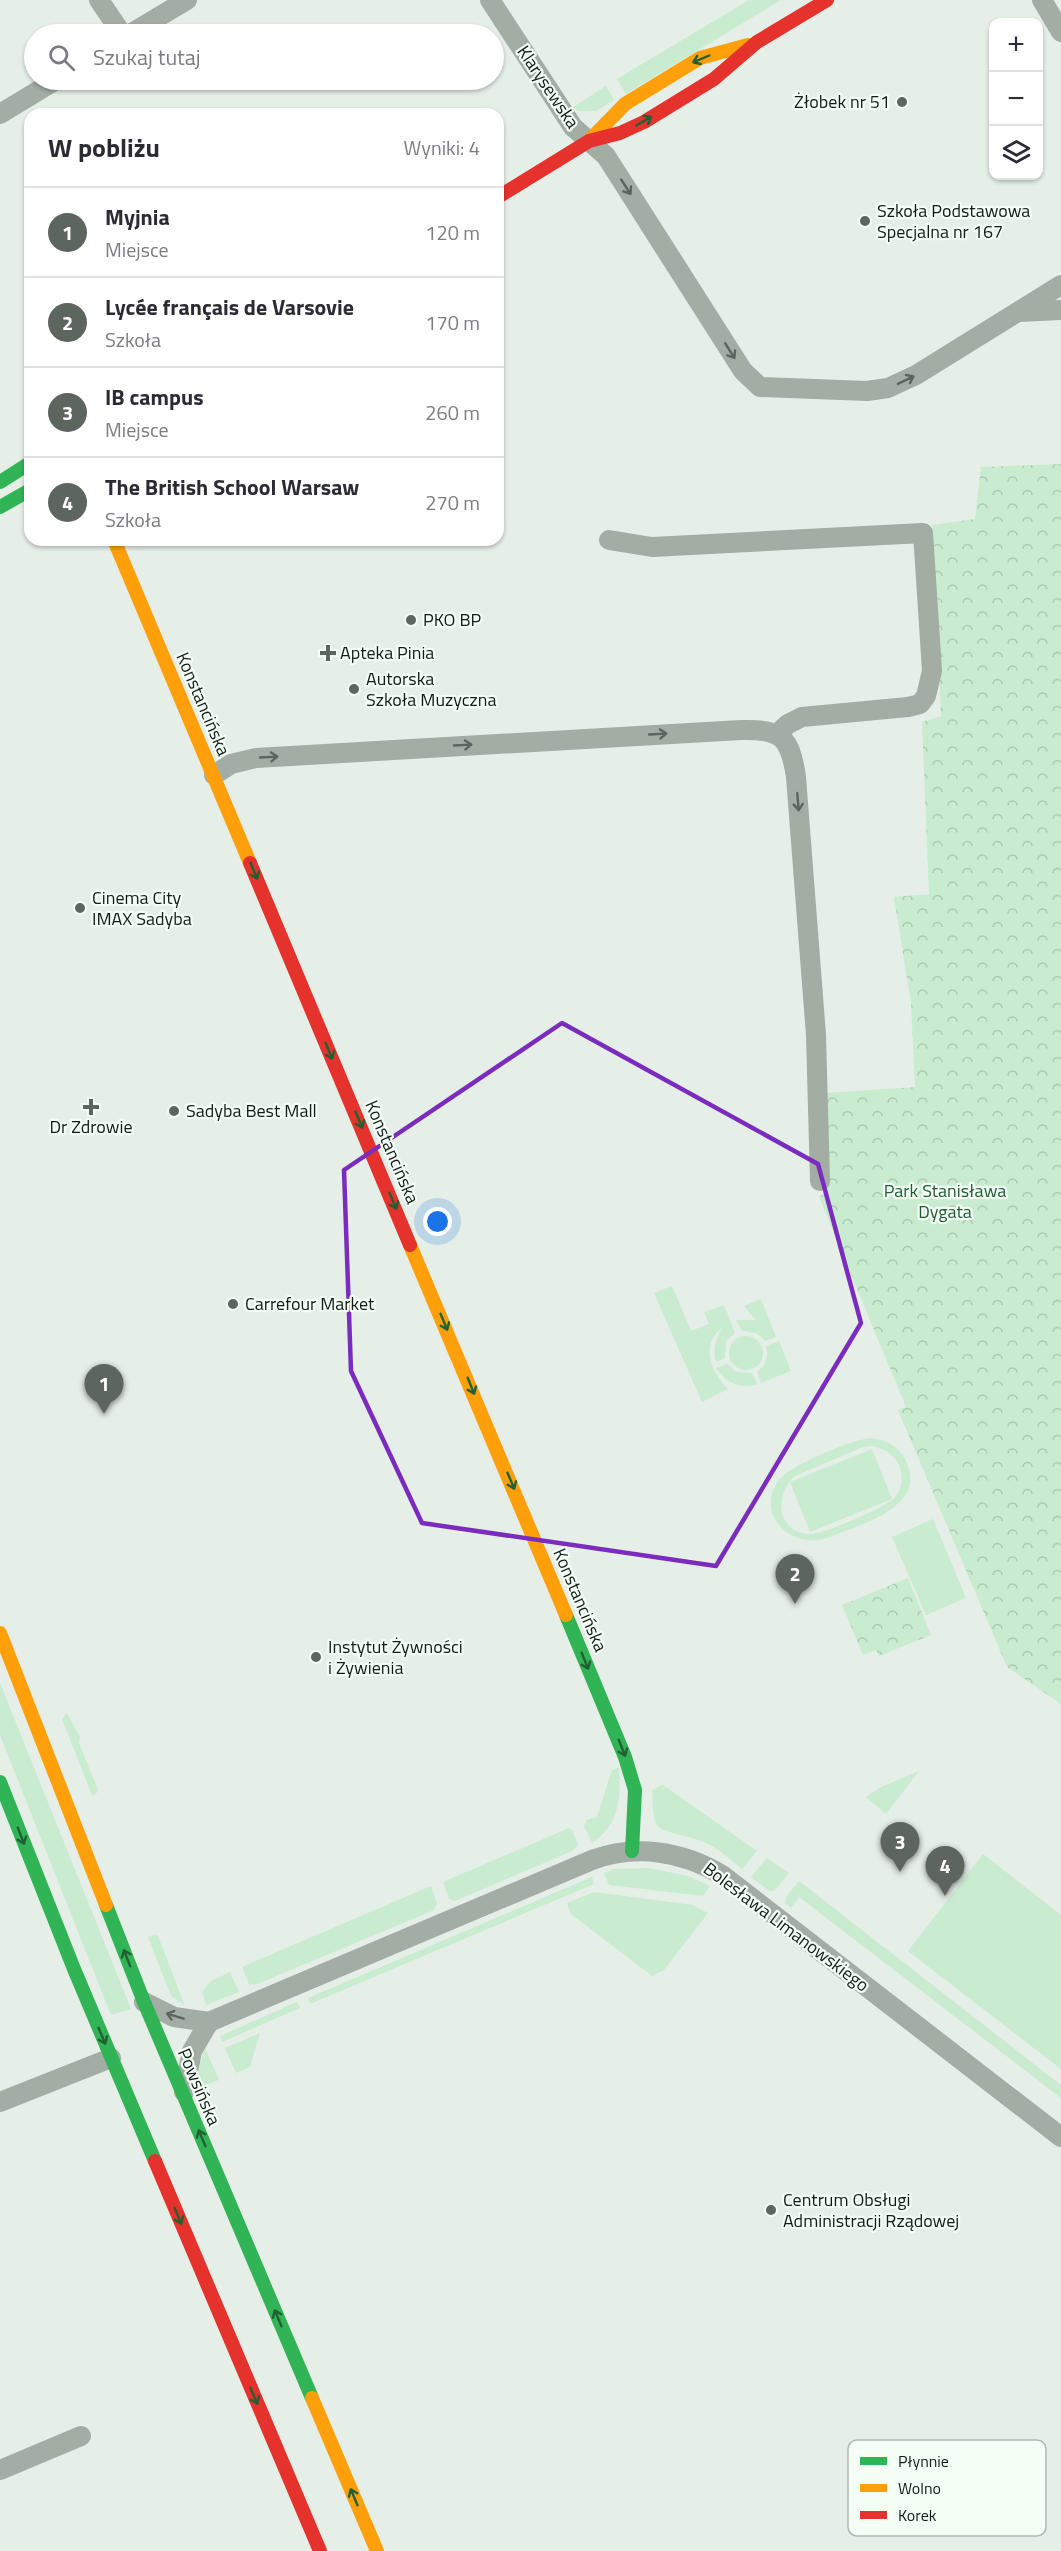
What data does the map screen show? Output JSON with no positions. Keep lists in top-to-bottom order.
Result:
{
  "streets": {
    "street": [
      "Klarysewska",
      "Konstancińska",
      "Bolesława Limanowskiego",
      "Powsińska"
    ]
  },
  "crossings": [
    ["Konstancińska", "Bolesława Limanowskiego"]
  ],
  "one_way": ["Konstancińska"],
  "parks": ["Park Stanisława Dygata"],
  "places": {
    "other": [
      "Żłobek nr 51",
      "Szkoła Podstawowa Specjalna nr 167",
      "PKO BP",
      "Autorska Szkoła Muzyczna",
      "Cinema City IMAX Sadyba",
      "Sadyba Best Mall",
      "Carrefour Market",
      "Instytut Żywności i Żywienia",
      "Centrum Obsługi Administracji Rządowej"
    ],
    "health": ["Apteka Pinia", "Dr Zdrowie"]
  },
  "legend": ["Płynnie", "Wolno", "Korek"],
  "page": {
    "map_buttons": ["+", "−"],
    "search": "Szukaj tutaj",
    "heading": ["W pobliżu", "Wyniki: 4"],
    "list": [
      {
        "mark": "1",
        "name": "Myjnia",
        "note": "Miejsce",
        "value": "120 m"
      },
      {
        "mark": "2",
        "name": "Lycée français de Varsovie",
        "note": "Szkoła",
        "value": "170 m"
      },
      {
        "mark": "3",
        "name": "IB campus",
        "note": "Miejsce",
        "value": "260 m"
      },
      {
        "mark": "4",
        "name": "The British School Warsaw",
        "note": "Szkoła",
        "value": "270 m"
      }
    ],
    "pins": [
      "1",
      "2",
      "3",
      "4"
    ]
  }
}
